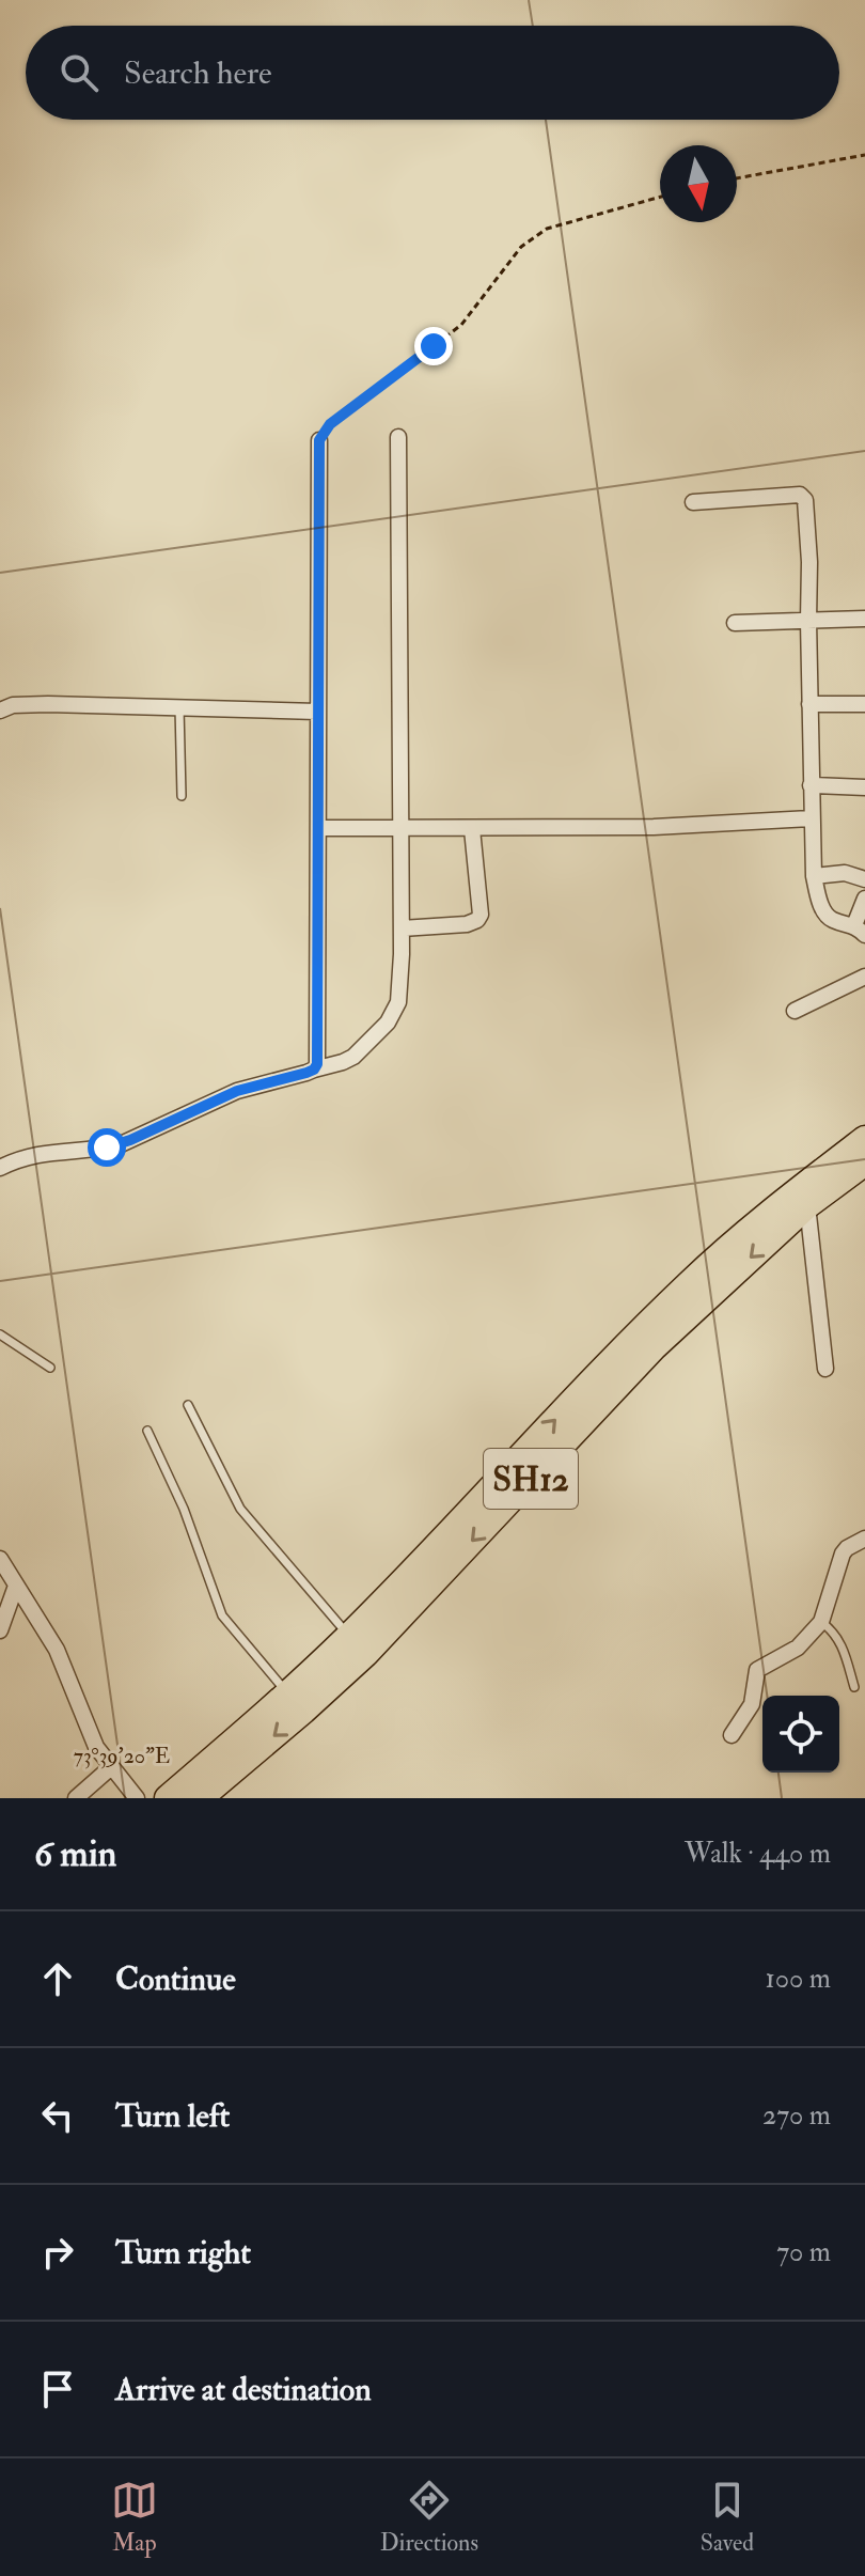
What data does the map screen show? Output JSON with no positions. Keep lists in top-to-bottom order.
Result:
{
  "streets": {
    "main road": ["SH12"]
  },
  "north": "bottom",
  "page": {
    "search": "Search here",
    "heading": ["6 min", "Walk · 440 m"],
    "list": [
      ["Continue", "100 m"],
      ["Turn left", "270 m"],
      ["Turn right", "70 m"],
      "Arrive at destination"
    ],
    "nav": ["Map", "Directions", "Saved"]
  },
  "coordinates": ["73°39'20\"E"]
}
